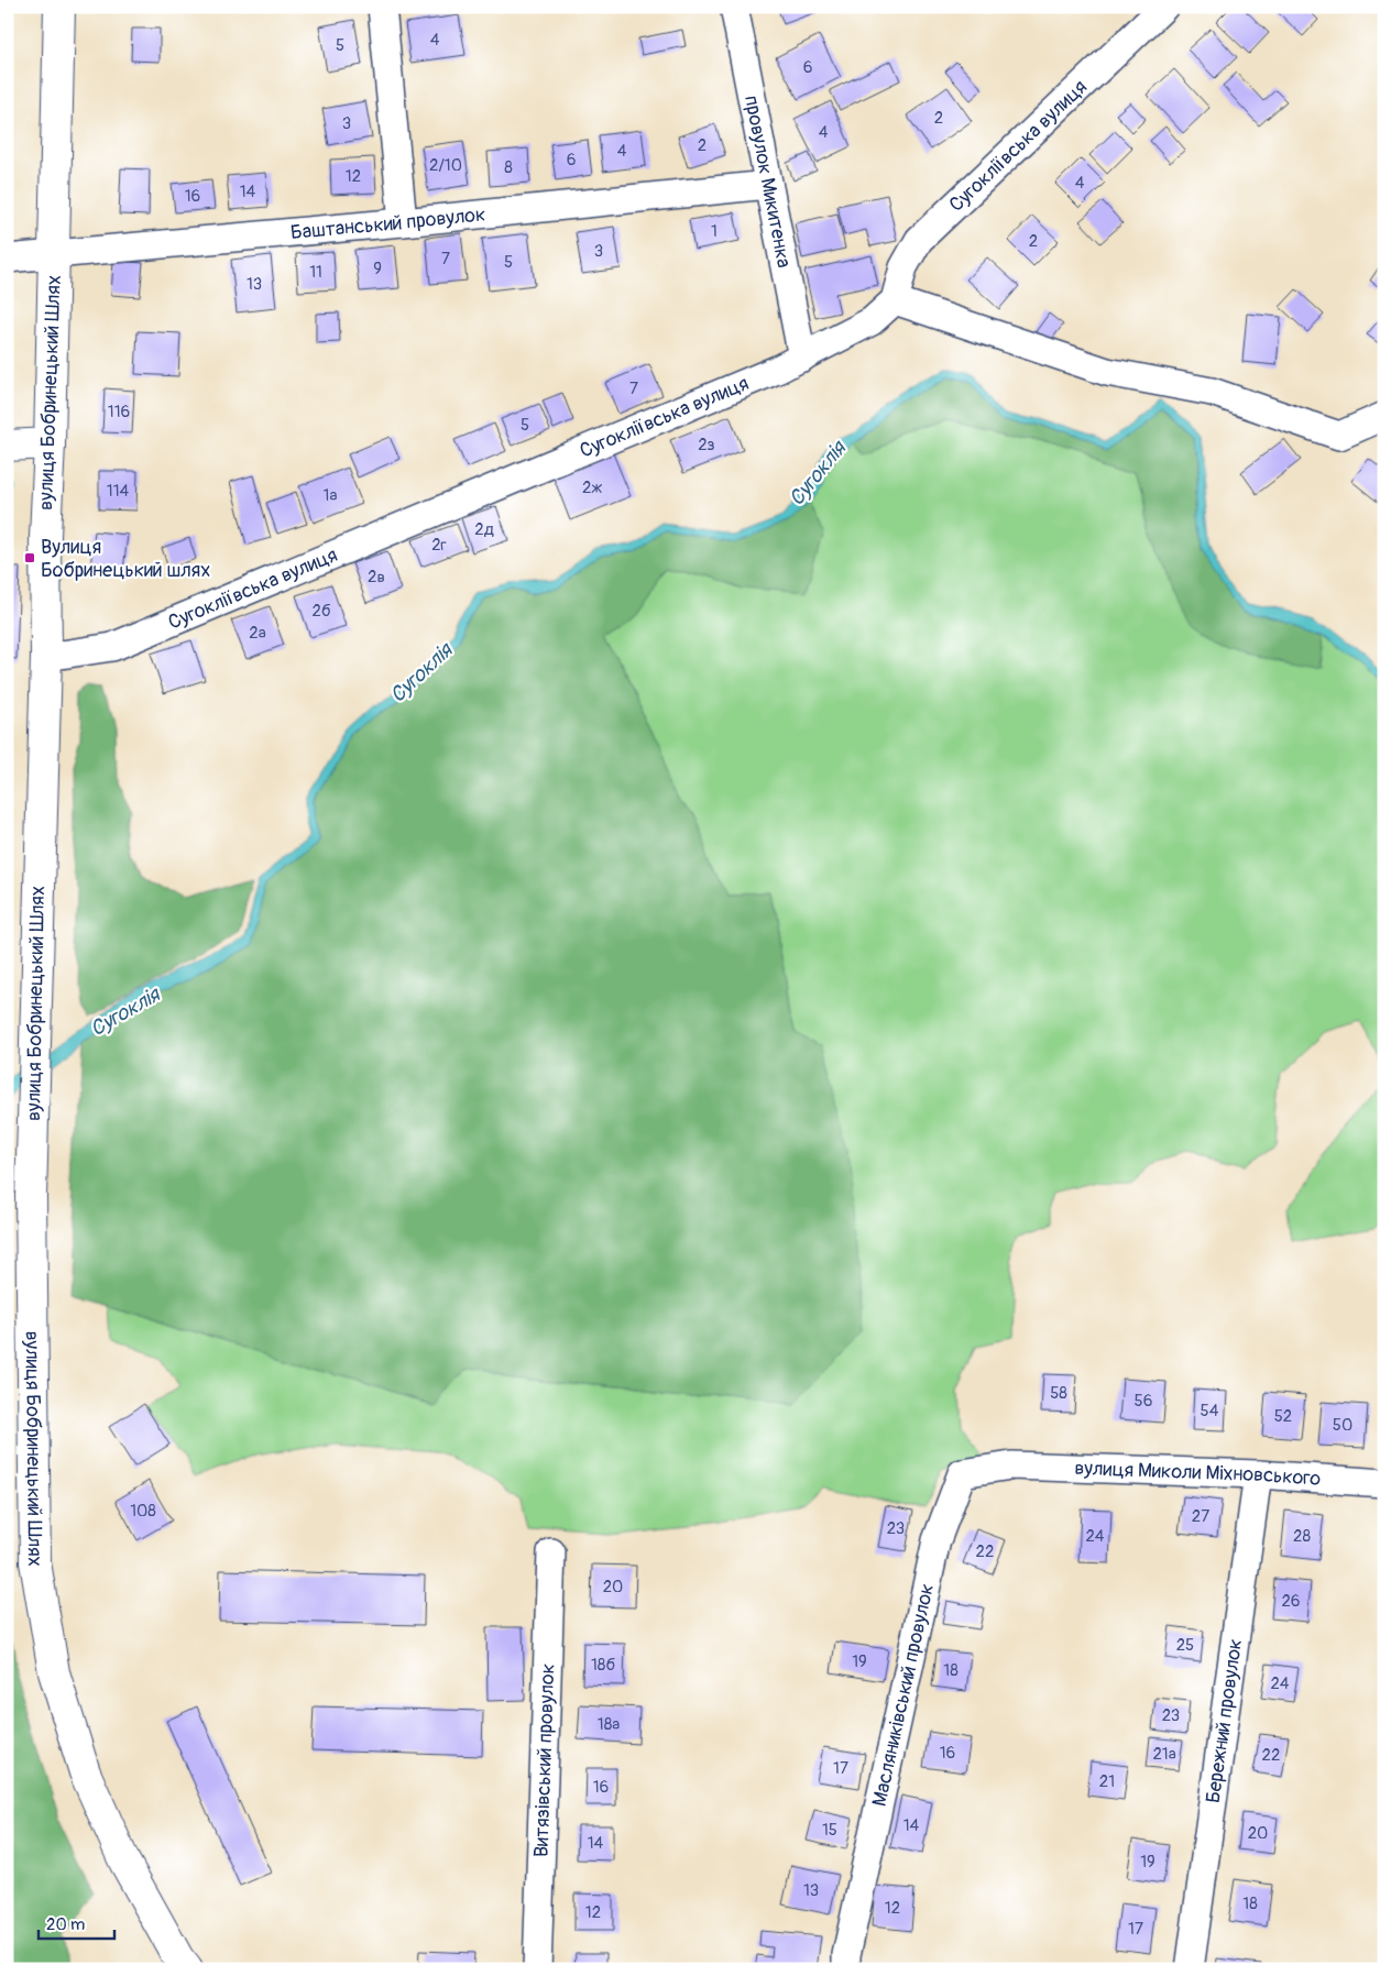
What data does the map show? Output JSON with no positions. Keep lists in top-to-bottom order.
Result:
{
  "streets": {
    "main road": ["вулиця Бобринецький Шлях"],
    "street": [
      "Сугокліївська вулиця",
      "провулок Микитенка",
      "Баштанський провулок",
      "вулиця Миколи Міхновського",
      "Масляниківський провулок",
      "Бережний провулок",
      "Витязівський провулок"
    ]
  },
  "crossings": [
    ["Сугокліївська вулиця", "провулок Микитенка"],
    ["Сугокліївська вулиця", "вулиця Бобринецький Шлях"],
    ["провулок Микитенка", "Баштанський провулок"],
    ["Баштанський провулок", "вулиця Бобринецький Шлях"],
    ["вулиця Миколи Міхновського", "Масляниківський провулок"],
    ["вулиця Миколи Міхновського", "Бережний провулок"]
  ],
  "water": ["Сугоклія"],
  "places": {
    "transit": ["Вулиця Бобринецький шлях"]
  },
  "house_numbers": [
    "4",
    "5",
    "6",
    "2",
    "3",
    "4",
    "2",
    "4",
    "6",
    "2/10",
    "8",
    "12",
    "4",
    "14",
    "16",
    "1",
    "2",
    "3",
    "7",
    "5",
    "9",
    "11",
    "13",
    "7",
    "116",
    "5",
    "2з",
    "2ж",
    "114",
    "1а",
    "2д",
    "2г",
    "2в",
    "2б",
    "2а",
    "58",
    "56",
    "54",
    "52",
    "50",
    "108",
    "27",
    "23",
    "24",
    "28",
    "22",
    "20",
    "26",
    "25",
    "19",
    "18б",
    "18",
    "24",
    "23",
    "18а",
    "16",
    "21а",
    "22",
    "17",
    "21",
    "16",
    "14",
    "15",
    "20",
    "14",
    "19",
    "13",
    "18",
    "12",
    "12",
    "17"
  ],
  "scale_bar": "20 m"
}
